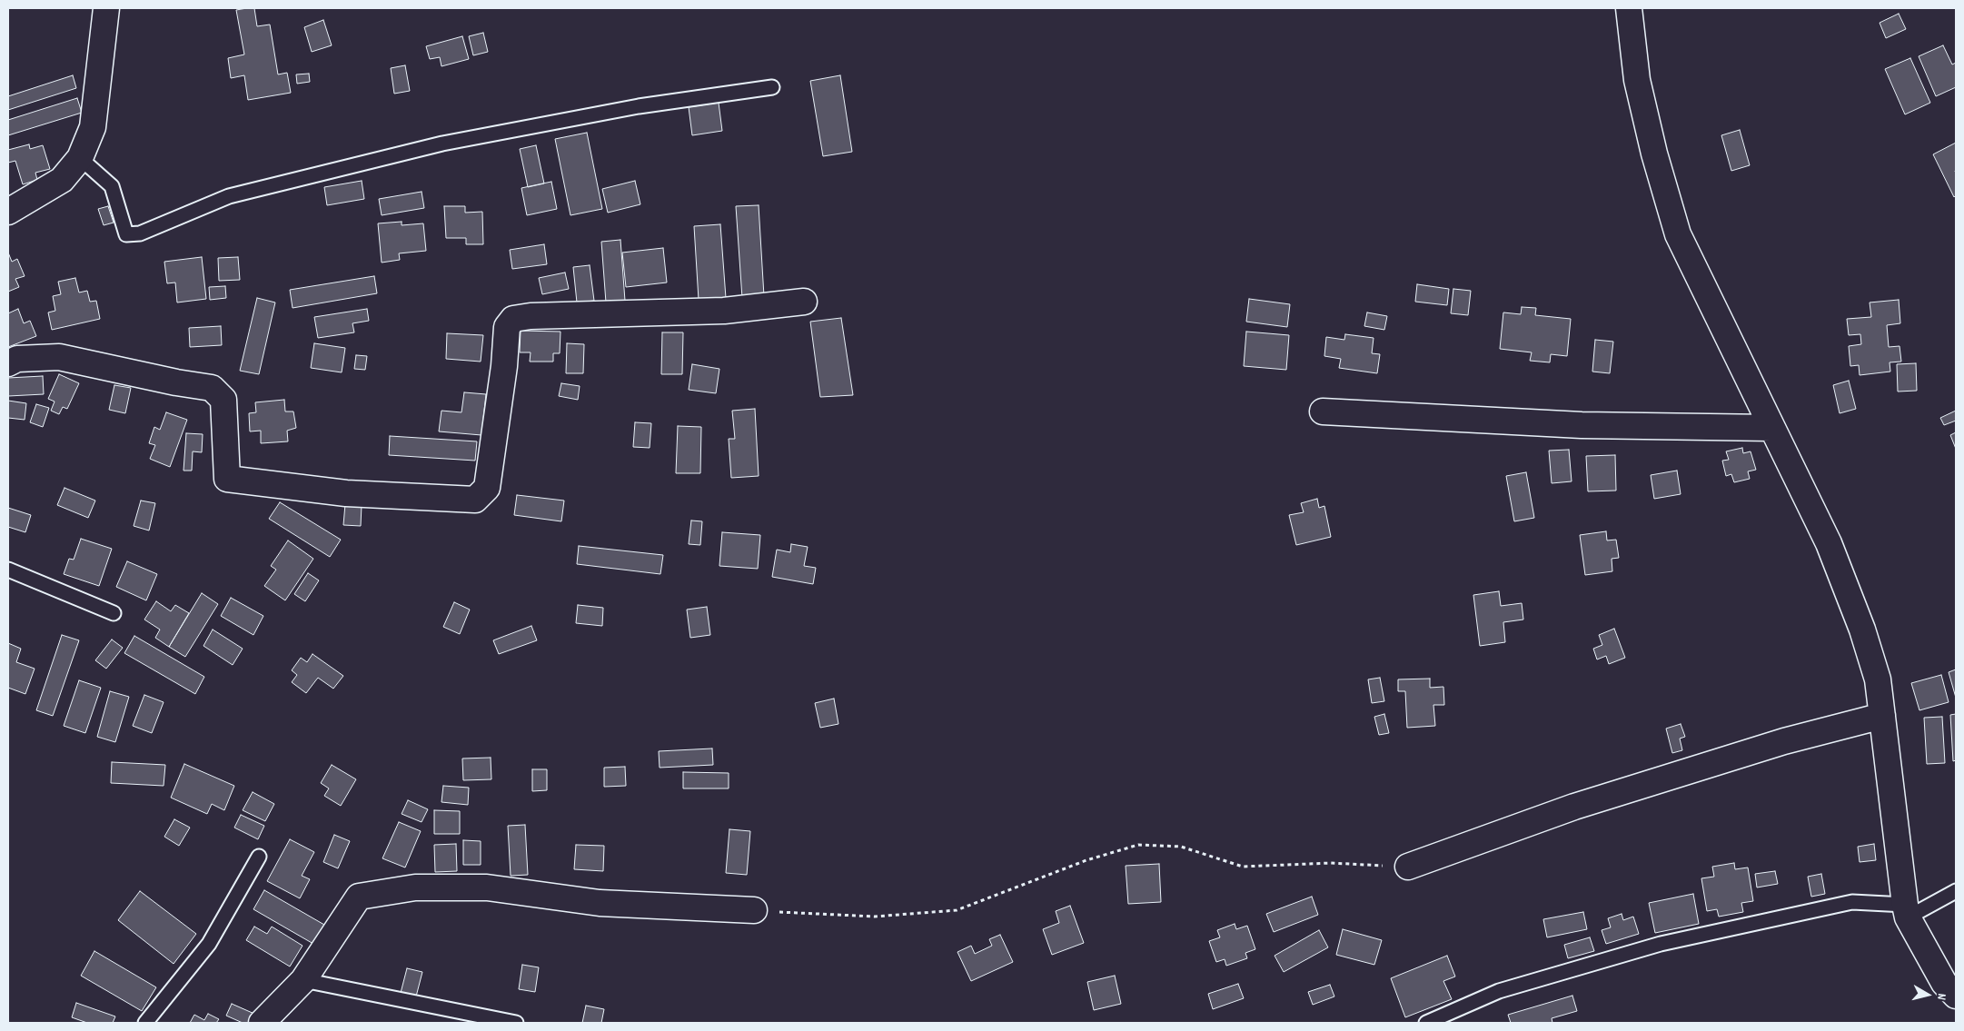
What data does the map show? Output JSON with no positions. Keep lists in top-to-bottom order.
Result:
{
  "north": "right"
}
